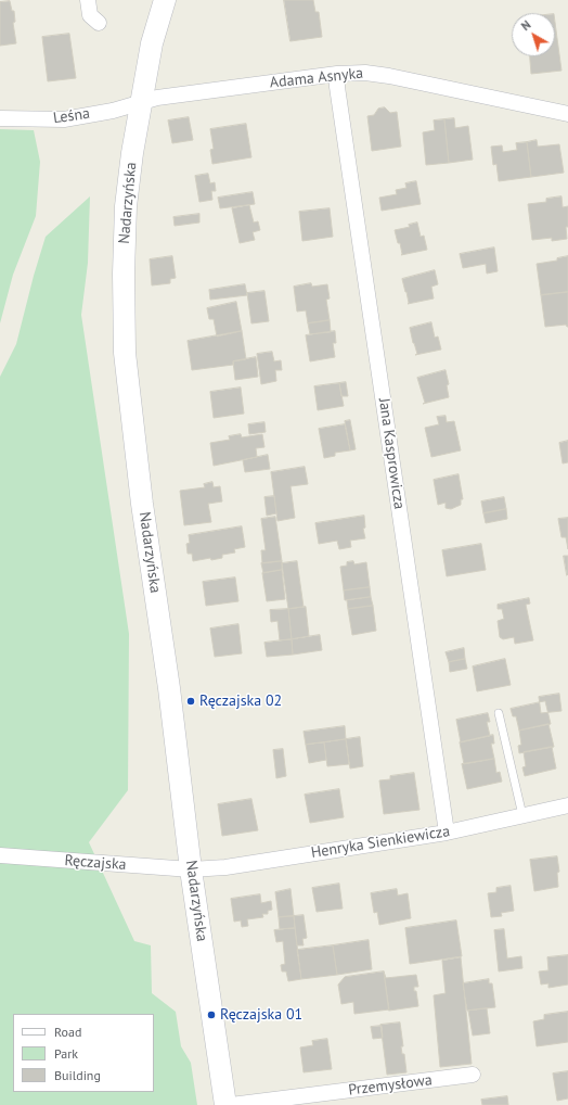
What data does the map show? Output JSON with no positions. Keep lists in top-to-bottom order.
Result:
{
  "streets": {
    "main road": ["Nadarzyńska"],
    "street": [
      "Adama Asnyka",
      "Leśna",
      "Jana Kasprowicza",
      "Henryka Sienkiewicza",
      "Ręczajska",
      "Przemysłowa"
    ]
  },
  "crossings": [
    ["Adama Asnyka", "Leśna"],
    ["Adama Asnyka", "Nadarzyńska"],
    ["Adama Asnyka", "Jana Kasprowicza"],
    ["Leśna", "Nadarzyńska"],
    ["Nadarzyńska", "Henryka Sienkiewicza"],
    ["Nadarzyńska", "Ręczajska"],
    ["Jana Kasprowicza", "Henryka Sienkiewicza"],
    ["Henryka Sienkiewicza", "Ręczajska"]
  ],
  "places": ["Ręczajska 02", "Ręczajska 01"],
  "legend": ["Road", "Park", "Building"],
  "north": "top left"
}
